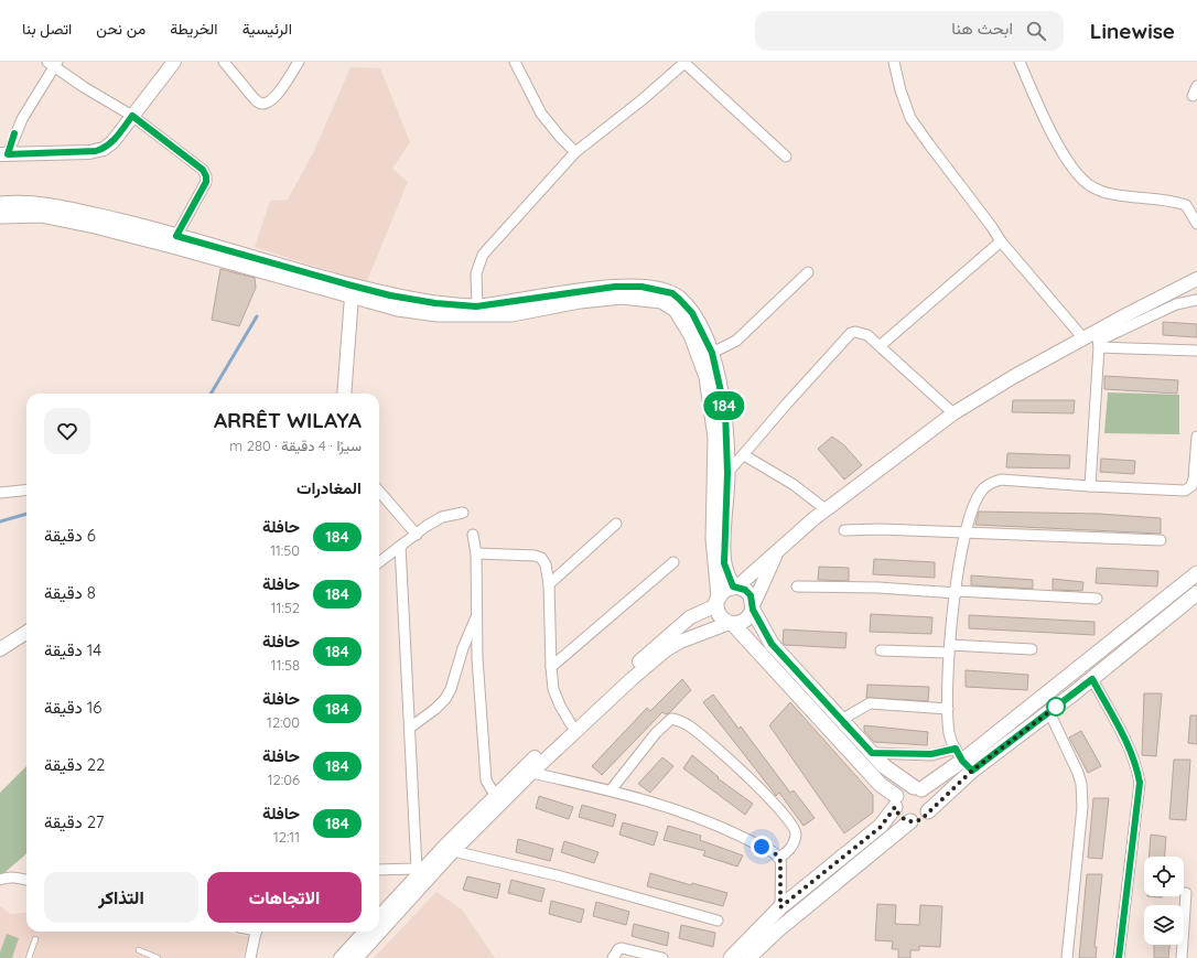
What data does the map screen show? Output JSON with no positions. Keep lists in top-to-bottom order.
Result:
{
  "lines": ["bus line 184"],
  "page": {
    "header": "Linewise",
    "search": "ابحث هنا",
    "nav": [
      "الرئيسية",
      "الخريطة",
      "من نحن",
      "اتصل بنا"
    ],
    "on_map": "184",
    "heading": [
      ["ARRÊT WILAYA", "سيرًا · 4 دقيقة · 280 m"],
      "المغادرات"
    ],
    "list": [
      {
        "mark": "184",
        "name": "حافلة",
        "note": "11:50",
        "value": "6 دقيقة"
      },
      {
        "mark": "184",
        "name": "حافلة",
        "note": "11:52",
        "value": "8 دقيقة"
      },
      {
        "mark": "184",
        "name": "حافلة",
        "note": "11:58",
        "value": "14 دقيقة"
      },
      {
        "mark": "184",
        "name": "حافلة",
        "note": "12:00",
        "value": "16 دقيقة"
      },
      {
        "mark": "184",
        "name": "حافلة",
        "note": "12:06",
        "value": "22 دقيقة"
      },
      {
        "mark": "184",
        "name": "حافلة",
        "note": "12:11",
        "value": "27 دقيقة"
      }
    ],
    "buttons": ["الاتجاهات", "التذاكر"]
  }
}
